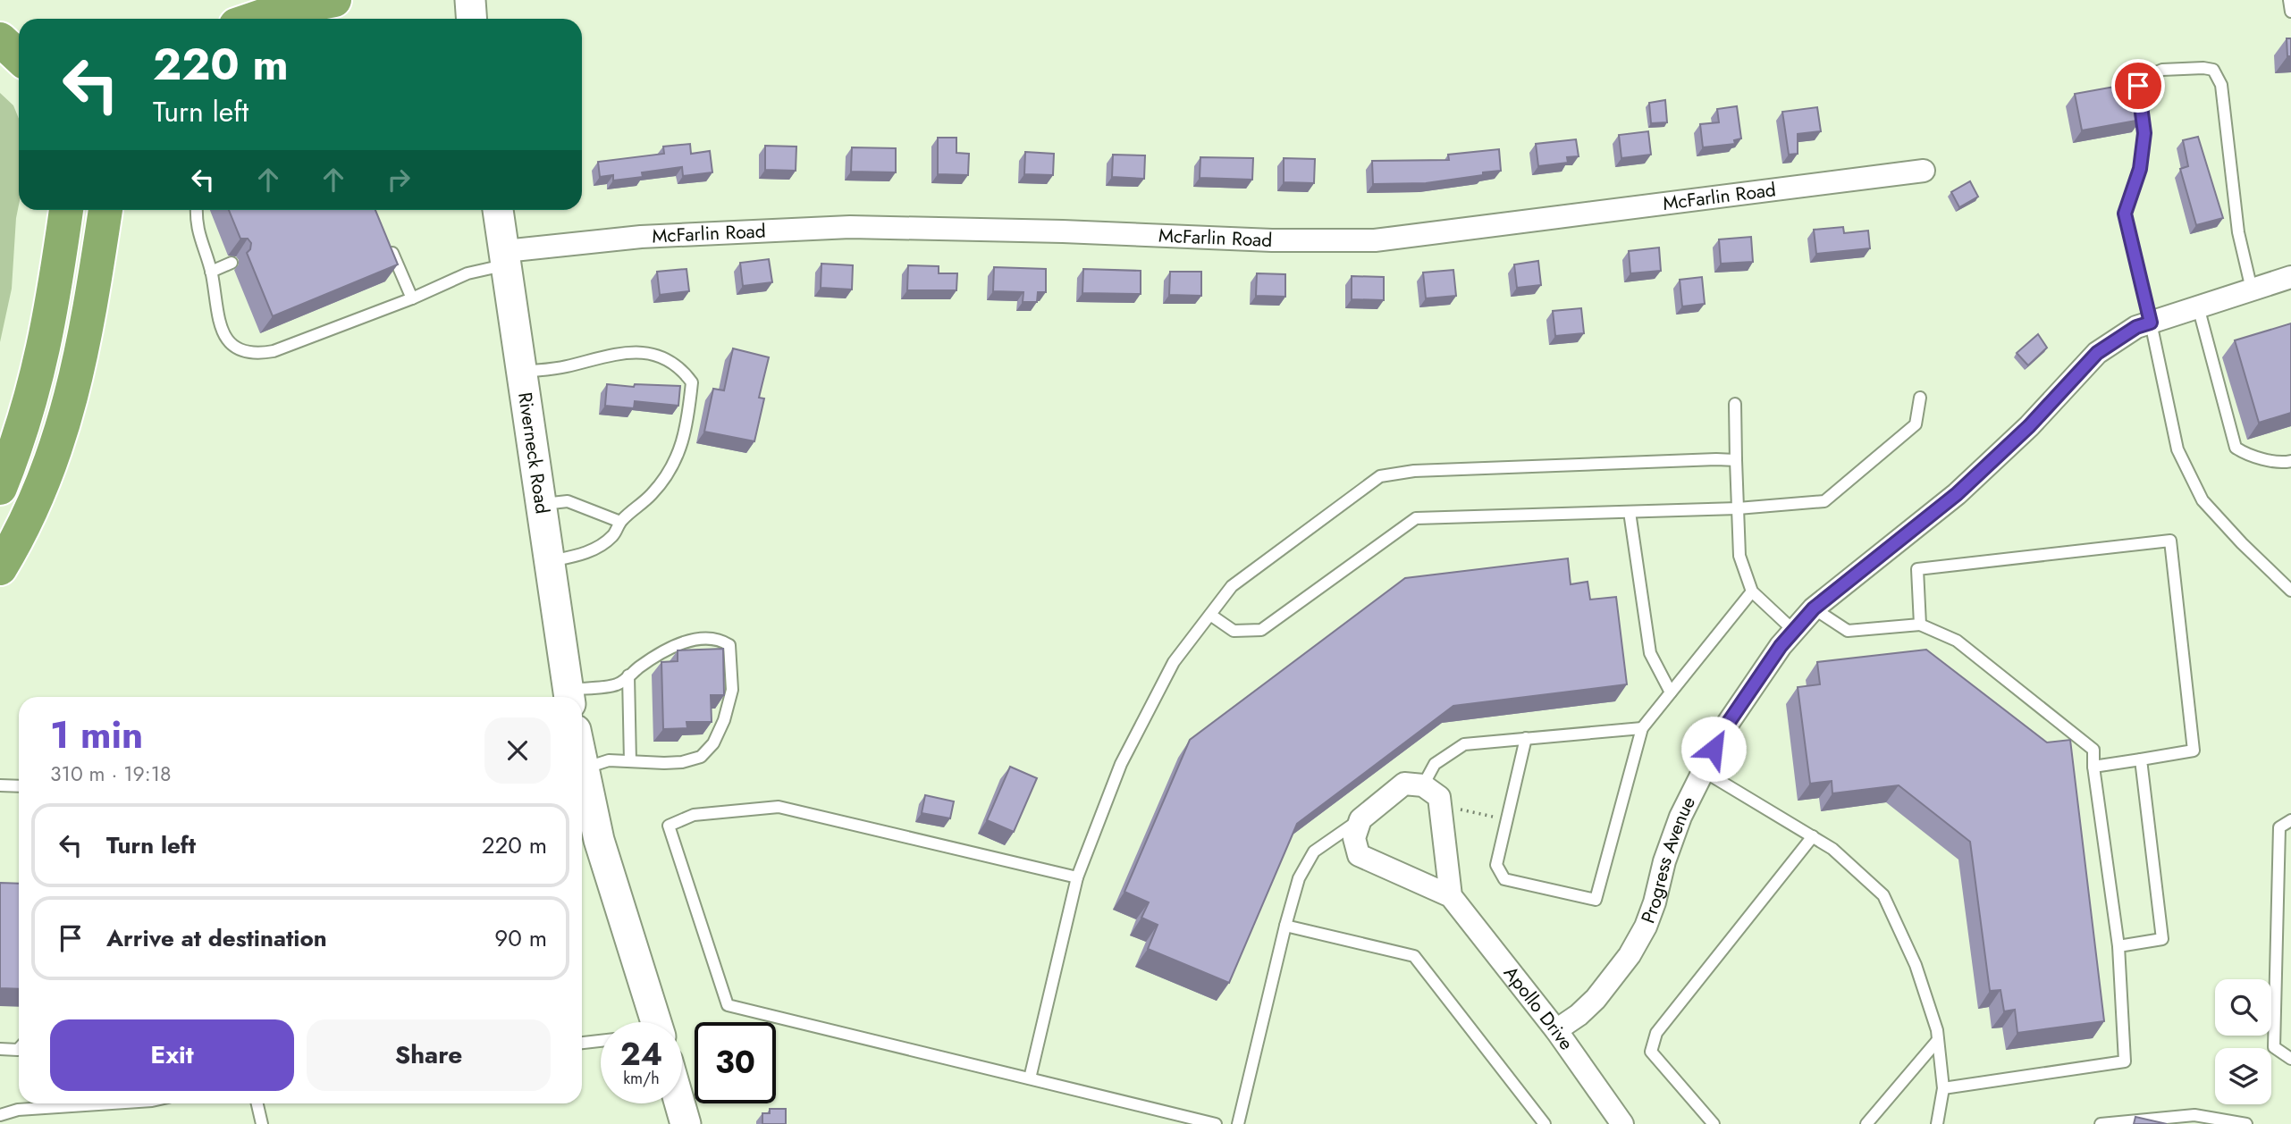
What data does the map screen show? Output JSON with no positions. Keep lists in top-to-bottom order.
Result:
{
  "streets": {
    "main road": ["Riverneck Road"],
    "street": ["McFarlin Road", "Progress Avenue", "Apollo Drive"]
  },
  "crossings": [
    ["McFarlin Road", "Riverneck Road"],
    ["Progress Avenue", "Apollo Drive"]
  ],
  "page": {
    "turn": ["220 m", "Turn left"],
    "heading": ["1 min", "310 m · 19:18"],
    "list": [
      {
        "name": "Turn left",
        "value": "220 m"
      },
      {
        "name": "Arrive at destination",
        "value": "90 m"
      }
    ],
    "buttons": ["Exit", "Share"],
    "speed": "24 km/h",
    "limit": "30"
  }
}
